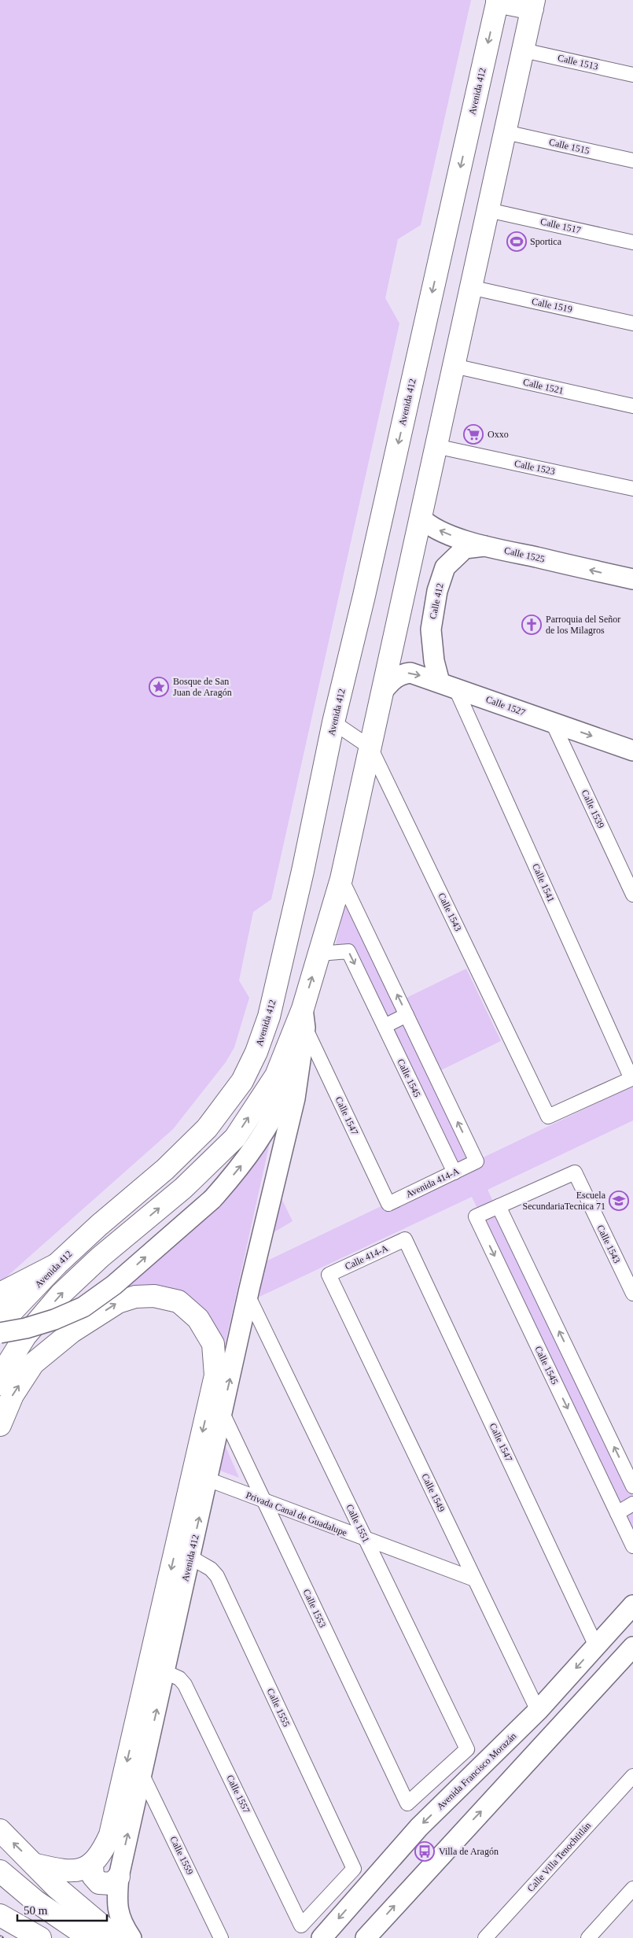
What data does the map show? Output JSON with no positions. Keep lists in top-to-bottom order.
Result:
{
  "streets": {
    "main road": ["Avenida 412"],
    "street": [
      "Calle 1513",
      "Calle 1515",
      "Calle 1517",
      "Calle 1519",
      "Calle 1521",
      "Calle 1523",
      "Calle 1525",
      "Calle 412",
      "Calle 1527",
      "Calle 1539",
      "Calle 1541",
      "Calle 1543",
      "Calle 1545",
      "Calle 1547",
      "Avenida 414-A",
      "Calle 414-A",
      "Calle 1549",
      "Privada Canal de Guadalupe",
      "Calle 1551",
      "Calle 1553",
      "Calle 1555",
      "Avenida Francisco Morazán",
      "Calle 1557",
      "Calle 1559",
      "Calle Villa Tenochtitlán"
    ]
  },
  "crossings": [
    ["Calle 1513", "Avenida 412"],
    ["Avenida 412", "Calle 1515"],
    ["Avenida 412", "Calle 1517"],
    ["Avenida 412", "Calle 1519"],
    ["Avenida 412", "Calle 1521"],
    ["Avenida 412", "Calle 1523"],
    ["Avenida 412", "Calle 1525"],
    ["Avenida 412", "Calle 1527"],
    ["Avenida 412", "Calle 1543"],
    ["Avenida 412", "Calle 1545"],
    ["Avenida 412", "Calle 1547"],
    ["Avenida 412", "Privada Canal de Guadalupe"],
    ["Avenida 412", "Calle 1551"],
    ["Avenida 412", "Calle 1553"],
    ["Avenida 412", "Calle 1555"],
    ["Avenida 412", "Calle 1557"],
    ["Avenida 412", "Calle 1559"],
    ["Calle 1525", "Calle 412"],
    ["Calle 412", "Calle 1527"],
    ["Calle 412", "Calle 1541"],
    ["Calle 1527", "Calle 1539"],
    ["Calle 1527", "Calle 1541"],
    ["Calle 1541", "Calle 1543"],
    ["Calle 1543", "Calle 1545"],
    ["Calle 1545", "Avenida 414-A"],
    ["Calle 1547", "Avenida 414-A"],
    ["Calle 1547", "Calle 414-A"],
    ["Calle 1547", "Avenida Francisco Morazán"],
    ["Calle 414-A", "Calle 1549"],
    ["Calle 1549", "Privada Canal de Guadalupe"],
    ["Calle 1549", "Avenida Francisco Morazán"],
    ["Privada Canal de Guadalupe", "Calle 1551"],
    ["Privada Canal de Guadalupe", "Calle 1553"],
    ["Calle 1551", "Calle 1553"],
    ["Calle 1555", "Calle 1557"]
  ],
  "one_way": ["Calle 1525", "Calle 1527"],
  "places": {
    "sports": ["Sportica"],
    "supermarket": ["Oxxo"],
    "church": ["Parroquia del Señor de los Milagros"],
    "place": ["Bosque de San Juan de Aragón"],
    "school or university": ["Escuela SecundariaTecnica 71"],
    "bus stop": ["Villa de Aragón"]
  },
  "scale_bar": "50 m"
}
